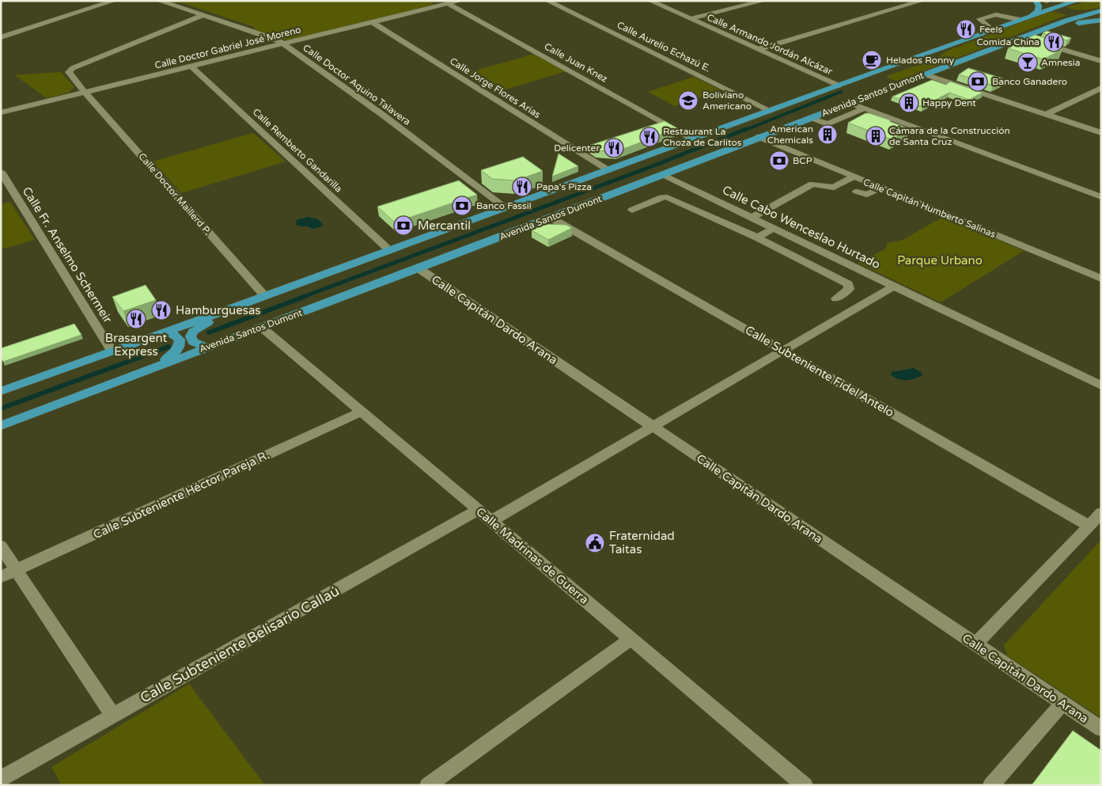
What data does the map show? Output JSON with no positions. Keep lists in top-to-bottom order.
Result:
{
  "streets": {
    "main road": ["Avenida Santos Dumont"],
    "street": [
      "Calle Armando Jordán Alcázar",
      "Calle Aurelio Echazú E.",
      "Calle Doctor Gabriel José Moreno",
      "Calle Juan Knez",
      "Calle Doctor Aquino Talavera",
      "Calle Jorge Flores Arias",
      "Calle Remberto Gandarilla",
      "Calle Doctor Maillerd P.",
      "Calle Capitán Humberto Salinas",
      "Calle Cabo Wenceslao Hurtado",
      "Calle Fr. Anselmo Schermeir",
      "Calle Capitán Dardo Arana",
      "Calle Subteniente Fidel Antelo",
      "Calle Subteniente Héctor Pareja R.",
      "Calle Madrinas de Guerra",
      "Calle Subteniente Belisario Callaú"
    ]
  },
  "crossings": [
    ["Calle Armando Jordán Alcázar", "Avenida Santos Dumont"],
    ["Calle Aurelio Echazú E.", "Avenida Santos Dumont"],
    ["Calle Doctor Gabriel José Moreno", "Calle Juan Knez"],
    ["Calle Doctor Gabriel José Moreno", "Calle Doctor Aquino Talavera"],
    ["Calle Doctor Gabriel José Moreno", "Calle Jorge Flores Arias"],
    ["Calle Doctor Gabriel José Moreno", "Calle Remberto Gandarilla"],
    ["Calle Doctor Gabriel José Moreno", "Calle Doctor Maillerd P."],
    ["Calle Juan Knez", "Avenida Santos Dumont"],
    ["Calle Doctor Aquino Talavera", "Avenida Santos Dumont"],
    ["Calle Doctor Aquino Talavera", "Calle Doctor Maillerd P."],
    ["Calle Jorge Flores Arias", "Avenida Santos Dumont"],
    ["Avenida Santos Dumont", "Calle Remberto Gandarilla"],
    ["Avenida Santos Dumont", "Calle Doctor Maillerd P."],
    ["Avenida Santos Dumont", "Calle Capitán Humberto Salinas"],
    ["Avenida Santos Dumont", "Calle Cabo Wenceslao Hurtado"],
    ["Avenida Santos Dumont", "Calle Fr. Anselmo Schermeir"],
    ["Avenida Santos Dumont", "Calle Capitán Dardo Arana"],
    ["Avenida Santos Dumont", "Calle Subteniente Fidel Antelo"],
    ["Avenida Santos Dumont", "Calle Madrinas de Guerra"],
    ["Calle Subteniente Héctor Pareja R.", "Calle Madrinas de Guerra"],
    ["Calle Madrinas de Guerra", "Calle Subteniente Belisario Callaú"]
  ],
  "parks": ["Parque Urbano"],
  "places": {
    "restaurant": [
      "Feels",
      "Comida China",
      "Restaurant La Choza de Carlitos",
      "Delicenter",
      "Papa's Pizza",
      "Hamburguesas",
      "Brasargent Express"
    ],
    "cafe": ["Helados Ronny"],
    "bar": ["Amnesia"],
    "bank": [
      "Banco Ganadero",
      "BCP",
      "Banco Fassil",
      "Mercantil"
    ],
    "school or university": ["Boliviano Americano"],
    "building": ["Happy Dent", "American Chemicals", "Cámara de la Construcción de Santa Cruz"],
    "public building": ["Fraternidad Taitas"]
  }
}
